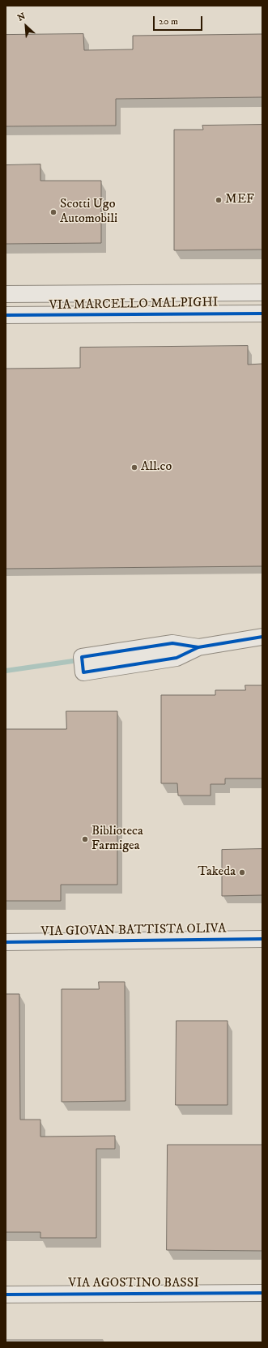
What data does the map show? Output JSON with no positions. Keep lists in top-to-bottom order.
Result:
{
  "streets": {
    "street": ["VIA MARCELLO MALPIGHI", "VIA GIOVAN BATTISTA OLIVA", "VIA AGOSTINO BASSI"]
  },
  "places": [
    "MEF",
    "Scotti Ugo Automobili",
    "All.co",
    "Biblioteca Farmigea",
    "Takeda"
  ],
  "scale_bar": "20 m",
  "north": "top left"
}
